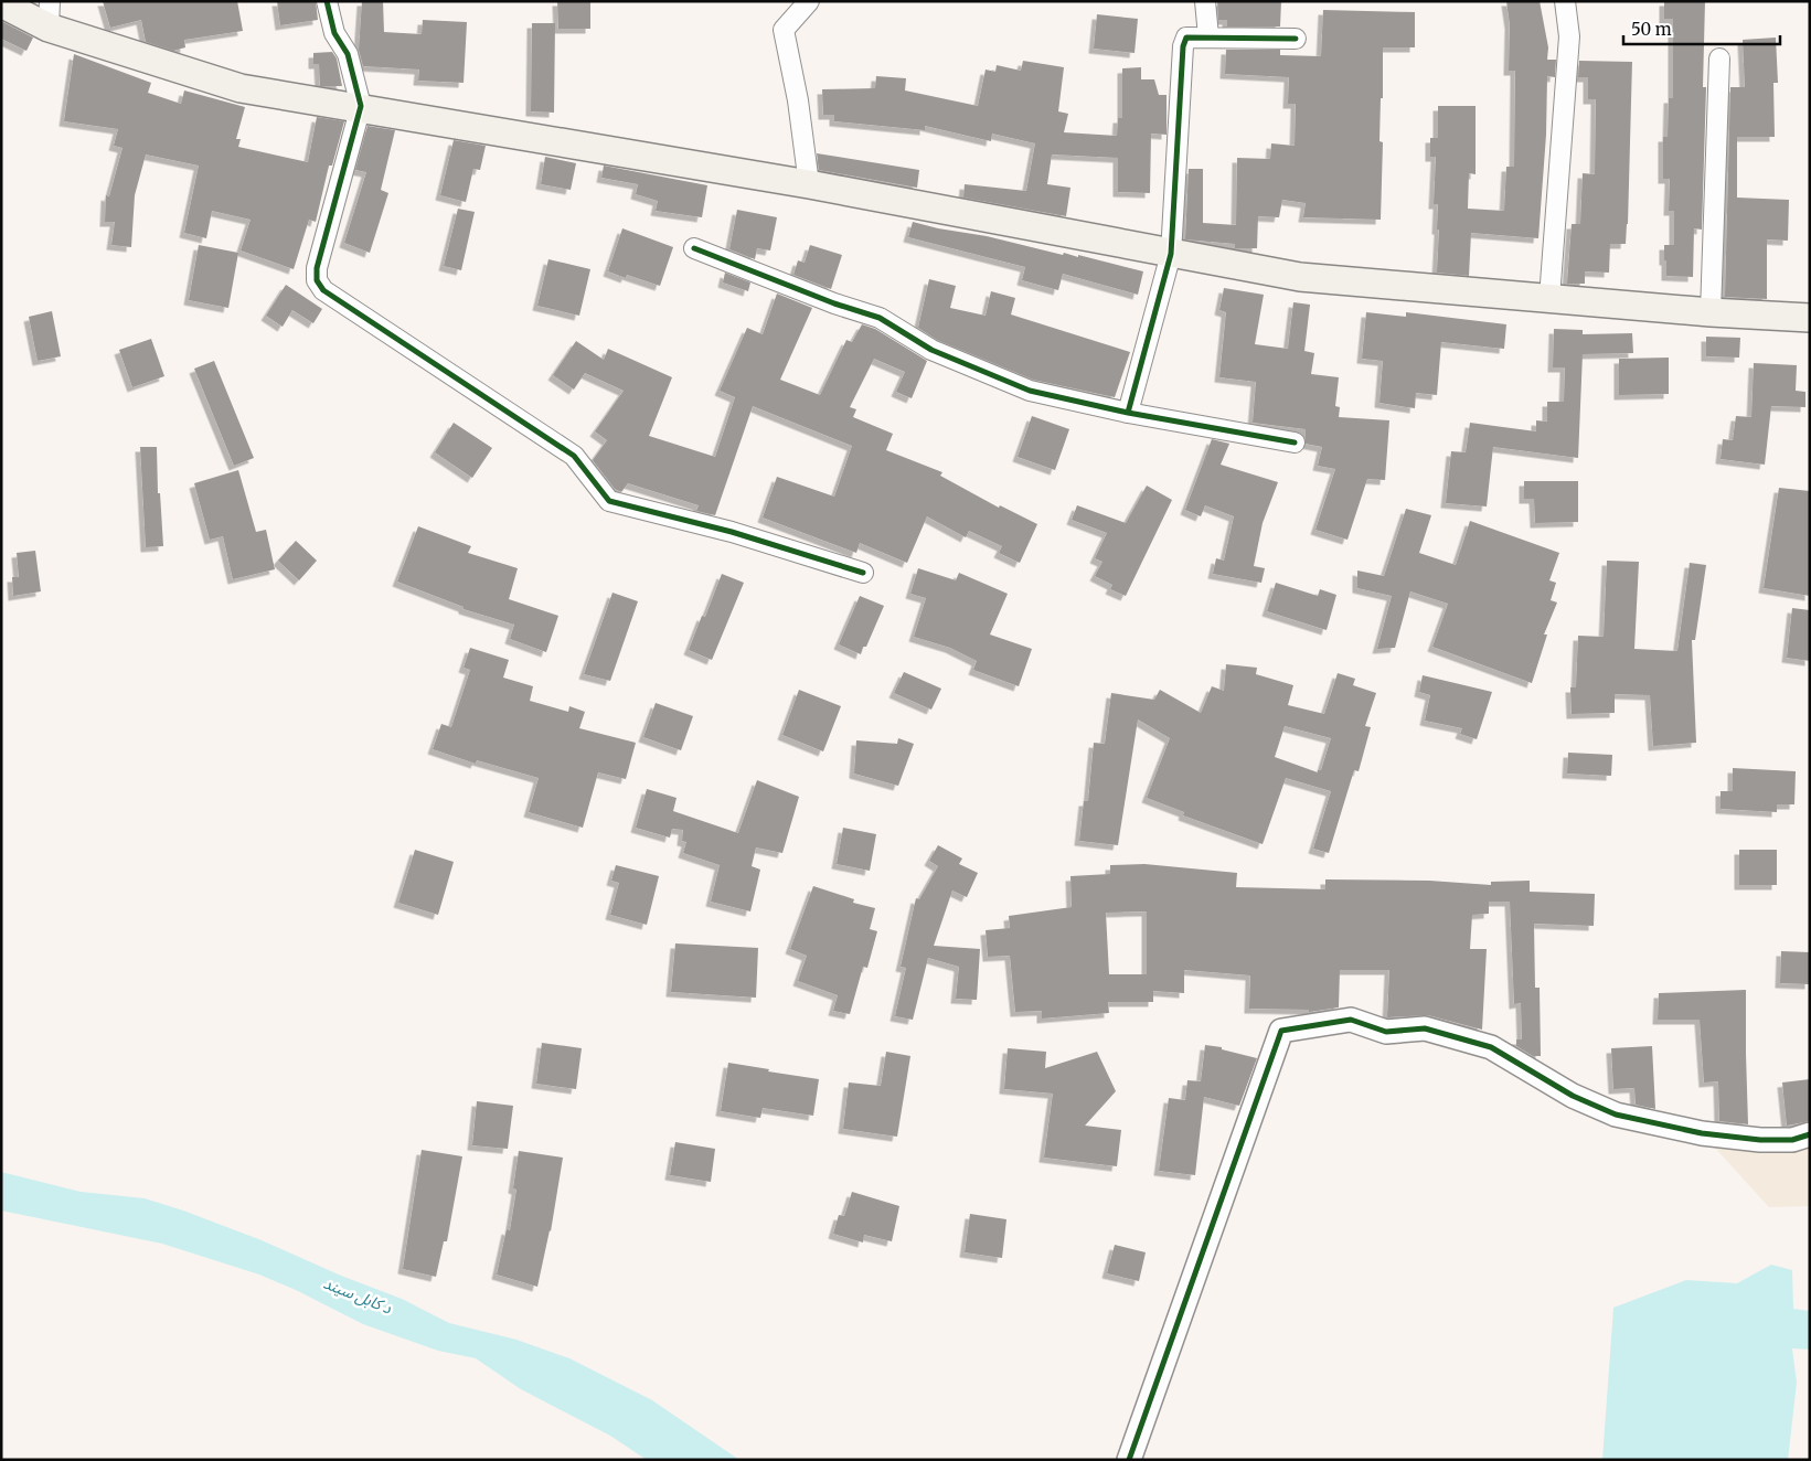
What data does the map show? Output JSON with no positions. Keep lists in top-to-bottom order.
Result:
{
  "water": ["د کابل سيند"],
  "scale_bar": "50 m"
}
